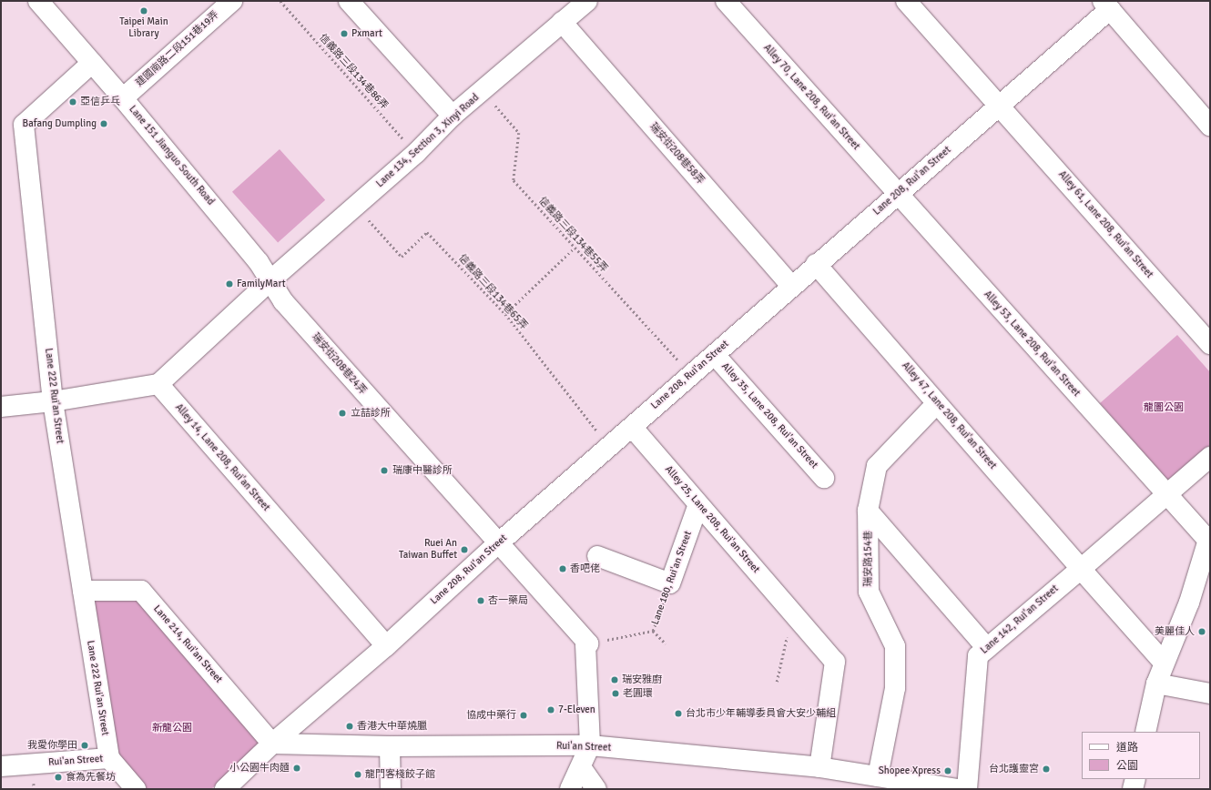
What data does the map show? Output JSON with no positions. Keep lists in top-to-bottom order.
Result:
{
  "streets": {
    "street": [
      "建國南路二段151巷19弄",
      "Alley 70, Lane 208, Rui'an Street",
      "Lane 134, Section 3, Xinyi Road",
      "瑞安街208巷58弄",
      "Lane 151 Jianguo South Road",
      "Lane 208, Rui'an Street",
      "Alley 61, Lane 208, Rui'an Street",
      "Alley 53, Lane 208, Rui'an Street",
      "瑞安街208巷24弄",
      "Lane 222 Rui'an Street",
      "Alley 35, Lane 208, Rui'an Street",
      "Alley 47, Lane 208, Rui'an Street",
      "Alley 14, Lane 208, Rui'an Street",
      "Alley 25, Lane 208, Rui'an Street",
      "瑞安路154巷",
      "Lane 180, Rui'an Street",
      "Lane 142, Rui'an Street",
      "Lane 214, Rui'an Street",
      "Rui'an Street"
    ],
    "path": ["信義路三段134巷86弄", "信義路三段134巷55弄", "信義路三段134巷65弄"]
  },
  "crossings": [
    ["建國南路二段151巷19弄", "Lane 151 Jianguo South Road"],
    ["信義路三段134巷86弄", "Lane 134, Section 3, Xinyi Road"],
    ["Alley 70, Lane 208, Rui'an Street", "Lane 208, Rui'an Street"],
    ["Alley 70, Lane 208, Rui'an Street", "Alley 53, Lane 208, Rui'an Street"],
    ["Lane 134, Section 3, Xinyi Road", "瑞安街208巷58弄"],
    ["Lane 134, Section 3, Xinyi Road", "Lane 151 Jianguo South Road"],
    ["Lane 134, Section 3, Xinyi Road", "信義路三段134巷55弄"],
    ["Lane 134, Section 3, Xinyi Road", "信義路三段134巷65弄"],
    ["Lane 134, Section 3, Xinyi Road", "瑞安街208巷24弄"],
    ["瑞安街208巷58弄", "Lane 208, Rui'an Street"],
    ["Lane 151 Jianguo South Road", "瑞安街208巷24弄"],
    ["Lane 151 Jianguo South Road", "Lane 222 Rui'an Street"],
    ["Lane 208, Rui'an Street", "Alley 61, Lane 208, Rui'an Street"],
    ["Lane 208, Rui'an Street", "信義路三段134巷55弄"],
    ["Lane 208, Rui'an Street", "信義路三段134巷65弄"],
    ["Lane 208, Rui'an Street", "Alley 53, Lane 208, Rui'an Street"],
    ["Lane 208, Rui'an Street", "瑞安街208巷24弄"],
    ["Lane 208, Rui'an Street", "Alley 35, Lane 208, Rui'an Street"],
    ["Lane 208, Rui'an Street", "Alley 47, Lane 208, Rui'an Street"],
    ["Lane 208, Rui'an Street", "Alley 14, Lane 208, Rui'an Street"],
    ["Lane 208, Rui'an Street", "Alley 25, Lane 208, Rui'an Street"],
    ["Lane 208, Rui'an Street", "Lane 214, Rui'an Street"],
    ["Lane 208, Rui'an Street", "Rui'an Street"],
    ["Alley 53, Lane 208, Rui'an Street", "Lane 142, Rui'an Street"],
    ["瑞安街208巷24弄", "Lane 180, Rui'an Street"],
    ["Lane 222 Rui'an Street", "Lane 214, Rui'an Street"],
    ["Lane 222 Rui'an Street", "Rui'an Street"],
    ["Alley 47, Lane 208, Rui'an Street", "瑞安路154巷"],
    ["Alley 47, Lane 208, Rui'an Street", "Lane 142, Rui'an Street"],
    ["Alley 25, Lane 208, Rui'an Street", "Lane 180, Rui'an Street"],
    ["Alley 25, Lane 208, Rui'an Street", "Rui'an Street"],
    ["瑞安路154巷", "Rui'an Street"],
    ["Lane 214, Rui'an Street", "Rui'an Street"]
  ],
  "parks": ["龍圖公園", "新龍公園"],
  "places": [
    "Taipei Main Library",
    "Pxmart",
    "亞信乒乓",
    "Bafang Dumpling",
    "FamilyMart",
    "立喆診所",
    "瑞康中醫診所",
    "Ruei An Taiwan Buffet",
    "香吧佬",
    "杏一藥局",
    "美麗佳人",
    "瑞安雅廚",
    "老圓環",
    "7-Eleven",
    "台北市少年輔導委員會大安少輔組",
    "協成中藥行",
    "香港大中華燒臘",
    "我愛你學田",
    "小公園牛肉麵",
    "台北護靈宮",
    "Shopee Xpress",
    "龍門客棧餃子館",
    "食為先餐坊"
  ],
  "legend": ["道路", "公園"]
}
